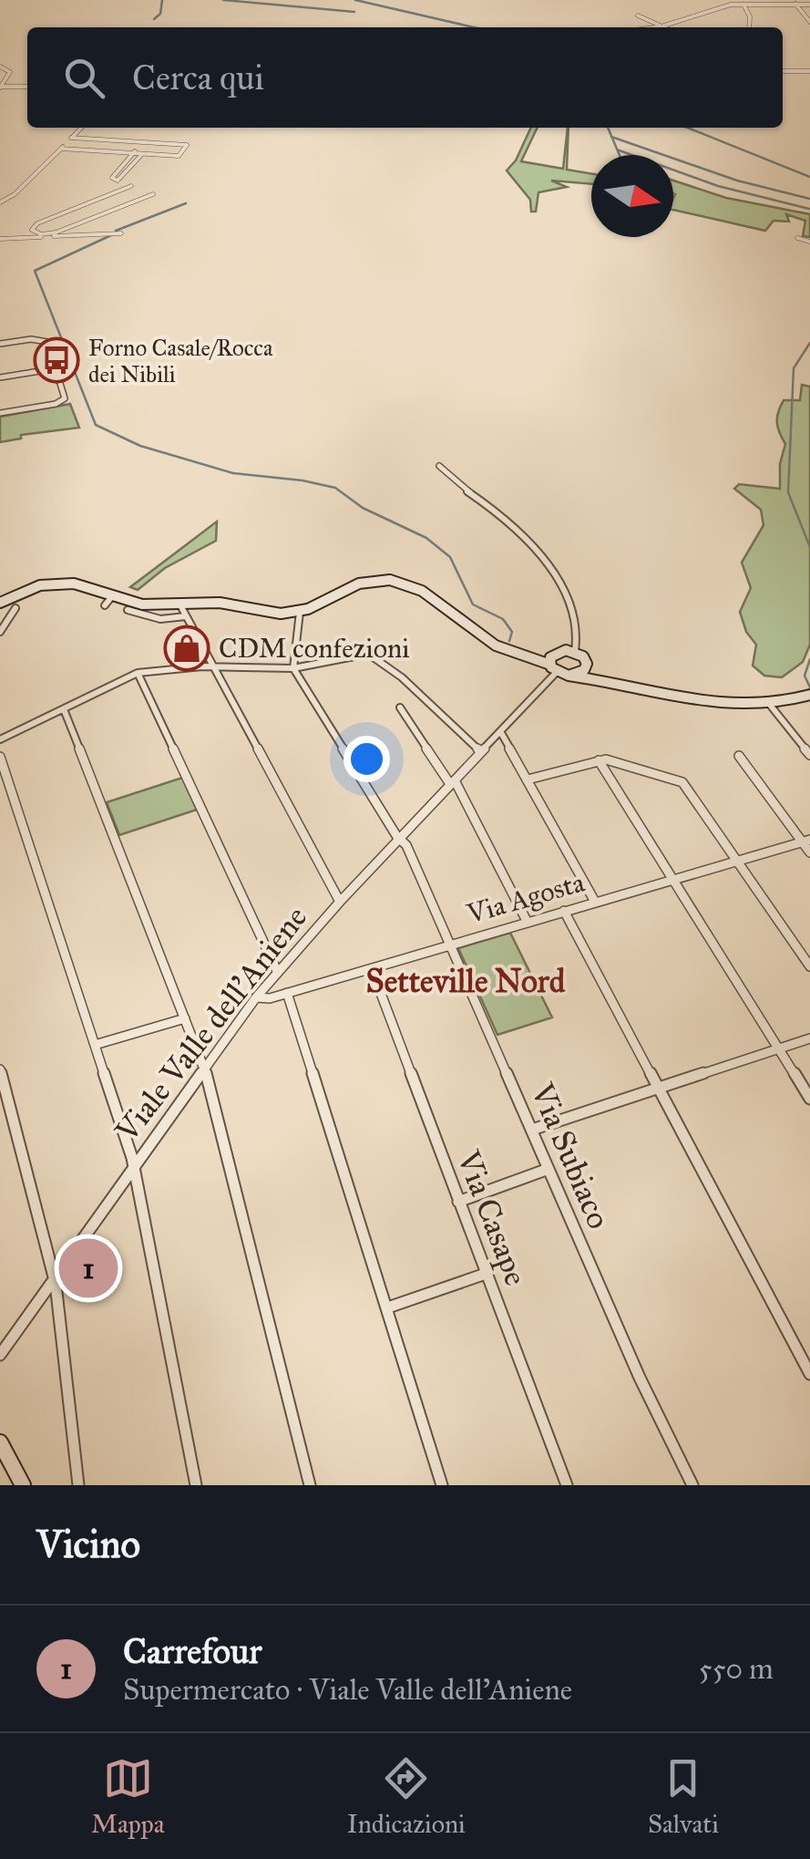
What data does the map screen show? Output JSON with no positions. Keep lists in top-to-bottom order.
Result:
{
  "streets": {
    "street": [
      "Via Agosta",
      "Viale Valle dell'Aniene",
      "Via Subiaco",
      "Via Casape"
    ]
  },
  "crossings": [
    ["Via Agosta", "Viale Valle dell'Aniene"],
    ["Via Agosta", "Via Subiaco"],
    ["Via Agosta", "Via Casape"],
    ["Viale Valle dell'Aniene", "Via Subiaco"]
  ],
  "districts": ["Setteville Nord"],
  "places": {
    "bus stop": ["Forno Casale/Rocca dei Nibili"],
    "shop": ["CDM confezioni"]
  },
  "north": "right",
  "page": {
    "search": "Cerca qui",
    "pins": "1",
    "heading": "Vicino",
    "list": [
      {
        "mark": "1",
        "name": "Carrefour",
        "note": "Supermercato · Viale Valle dell'Aniene",
        "value": "550 m"
      }
    ],
    "nav": ["Mappa", "Indicazioni", "Salvati"]
  }
}
